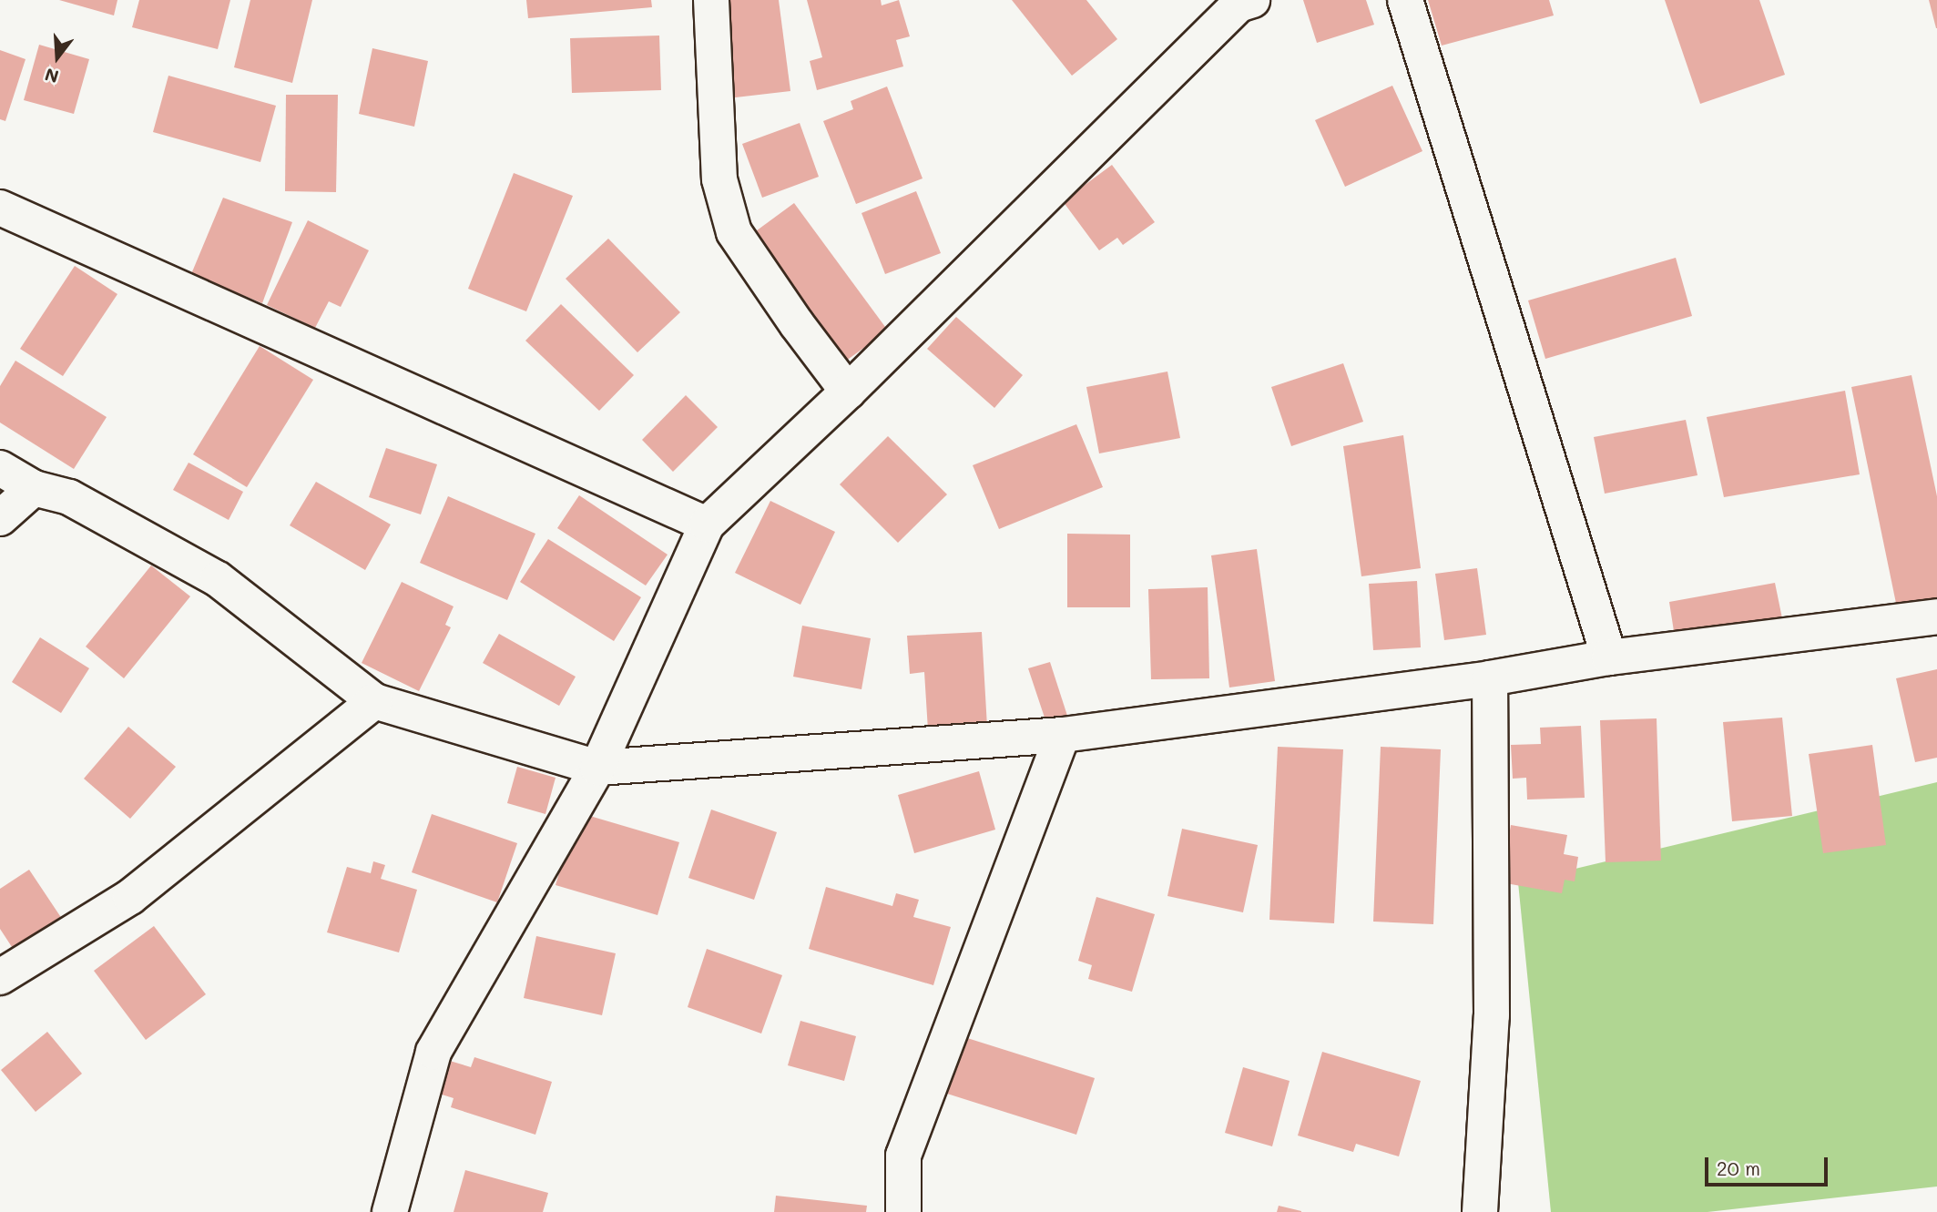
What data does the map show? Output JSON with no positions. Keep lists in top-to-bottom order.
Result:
{
  "scale_bar": "20 m",
  "north": "bottom"
}
